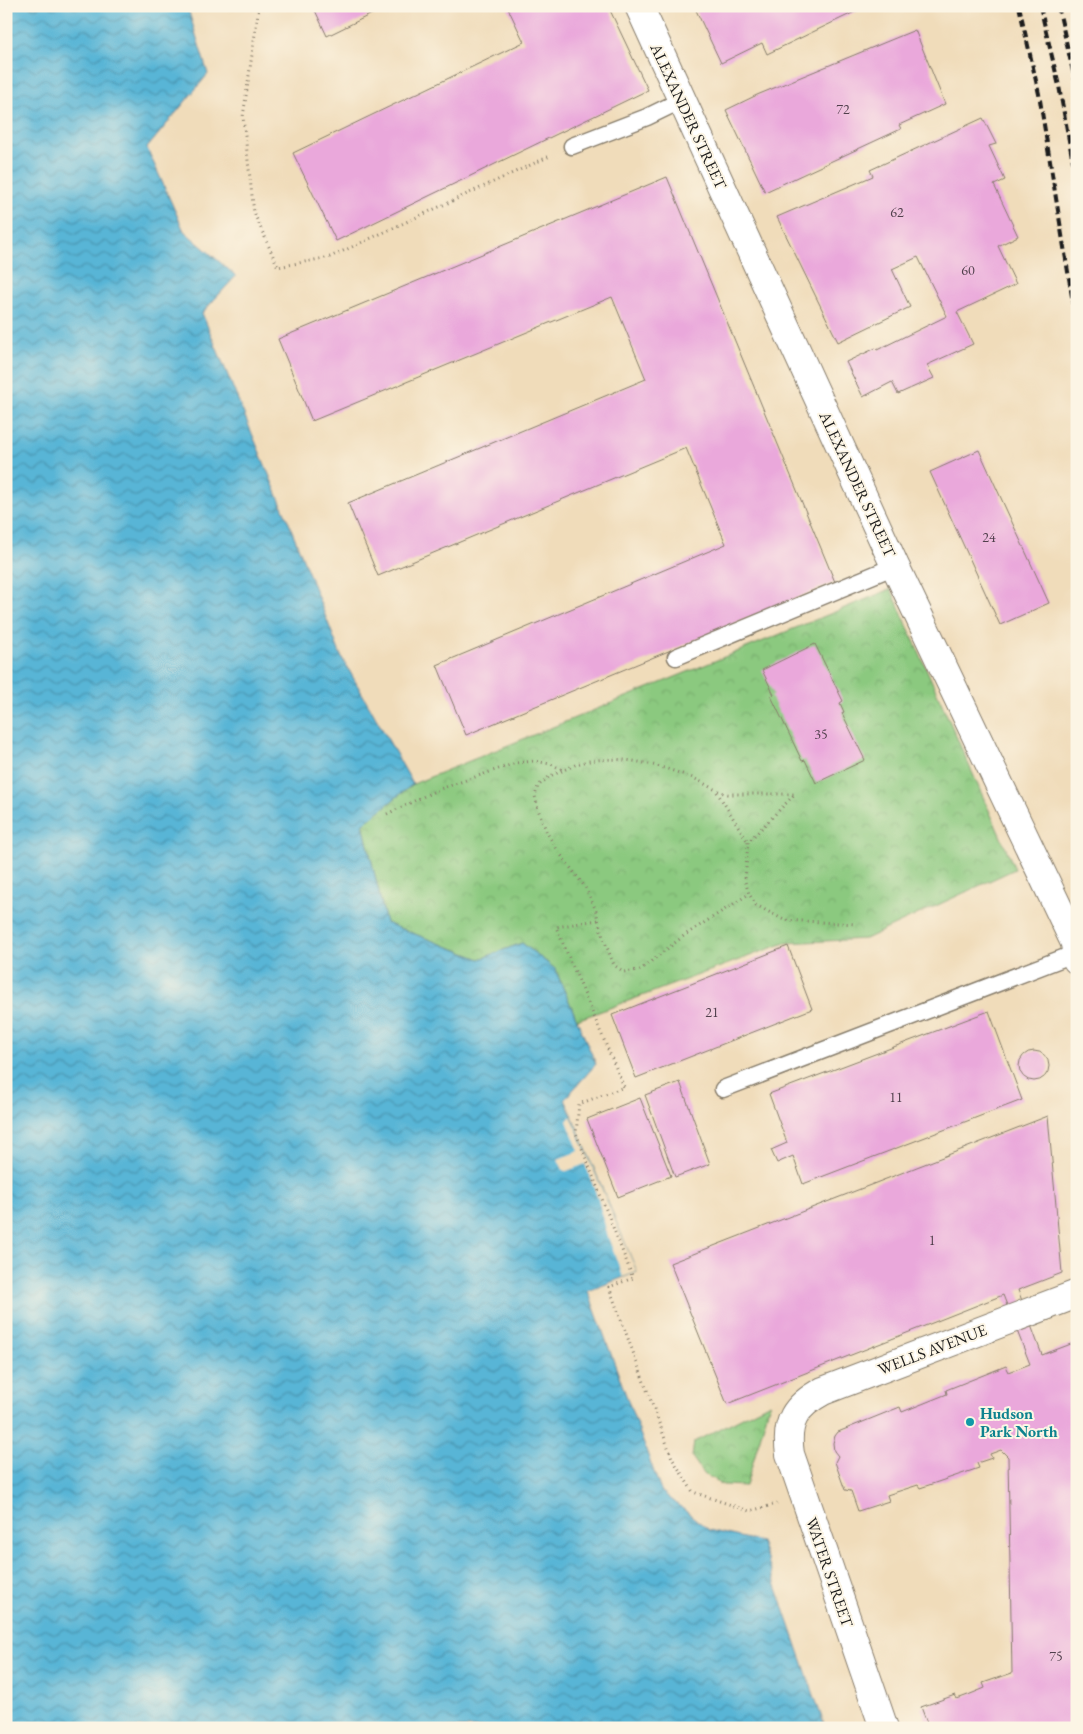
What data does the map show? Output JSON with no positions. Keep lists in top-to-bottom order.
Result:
{
  "streets": {
    "street": ["ALEXANDER STREET", "WELLS AVENUE", "WATER STREET"]
  },
  "crossings": [
    ["WELLS AVENUE", "WATER STREET"]
  ],
  "places": ["Hudson Park North"],
  "house_numbers": [
    "72",
    "62",
    "60",
    "24",
    "35",
    "21",
    "11",
    "1",
    "75"
  ]
}
